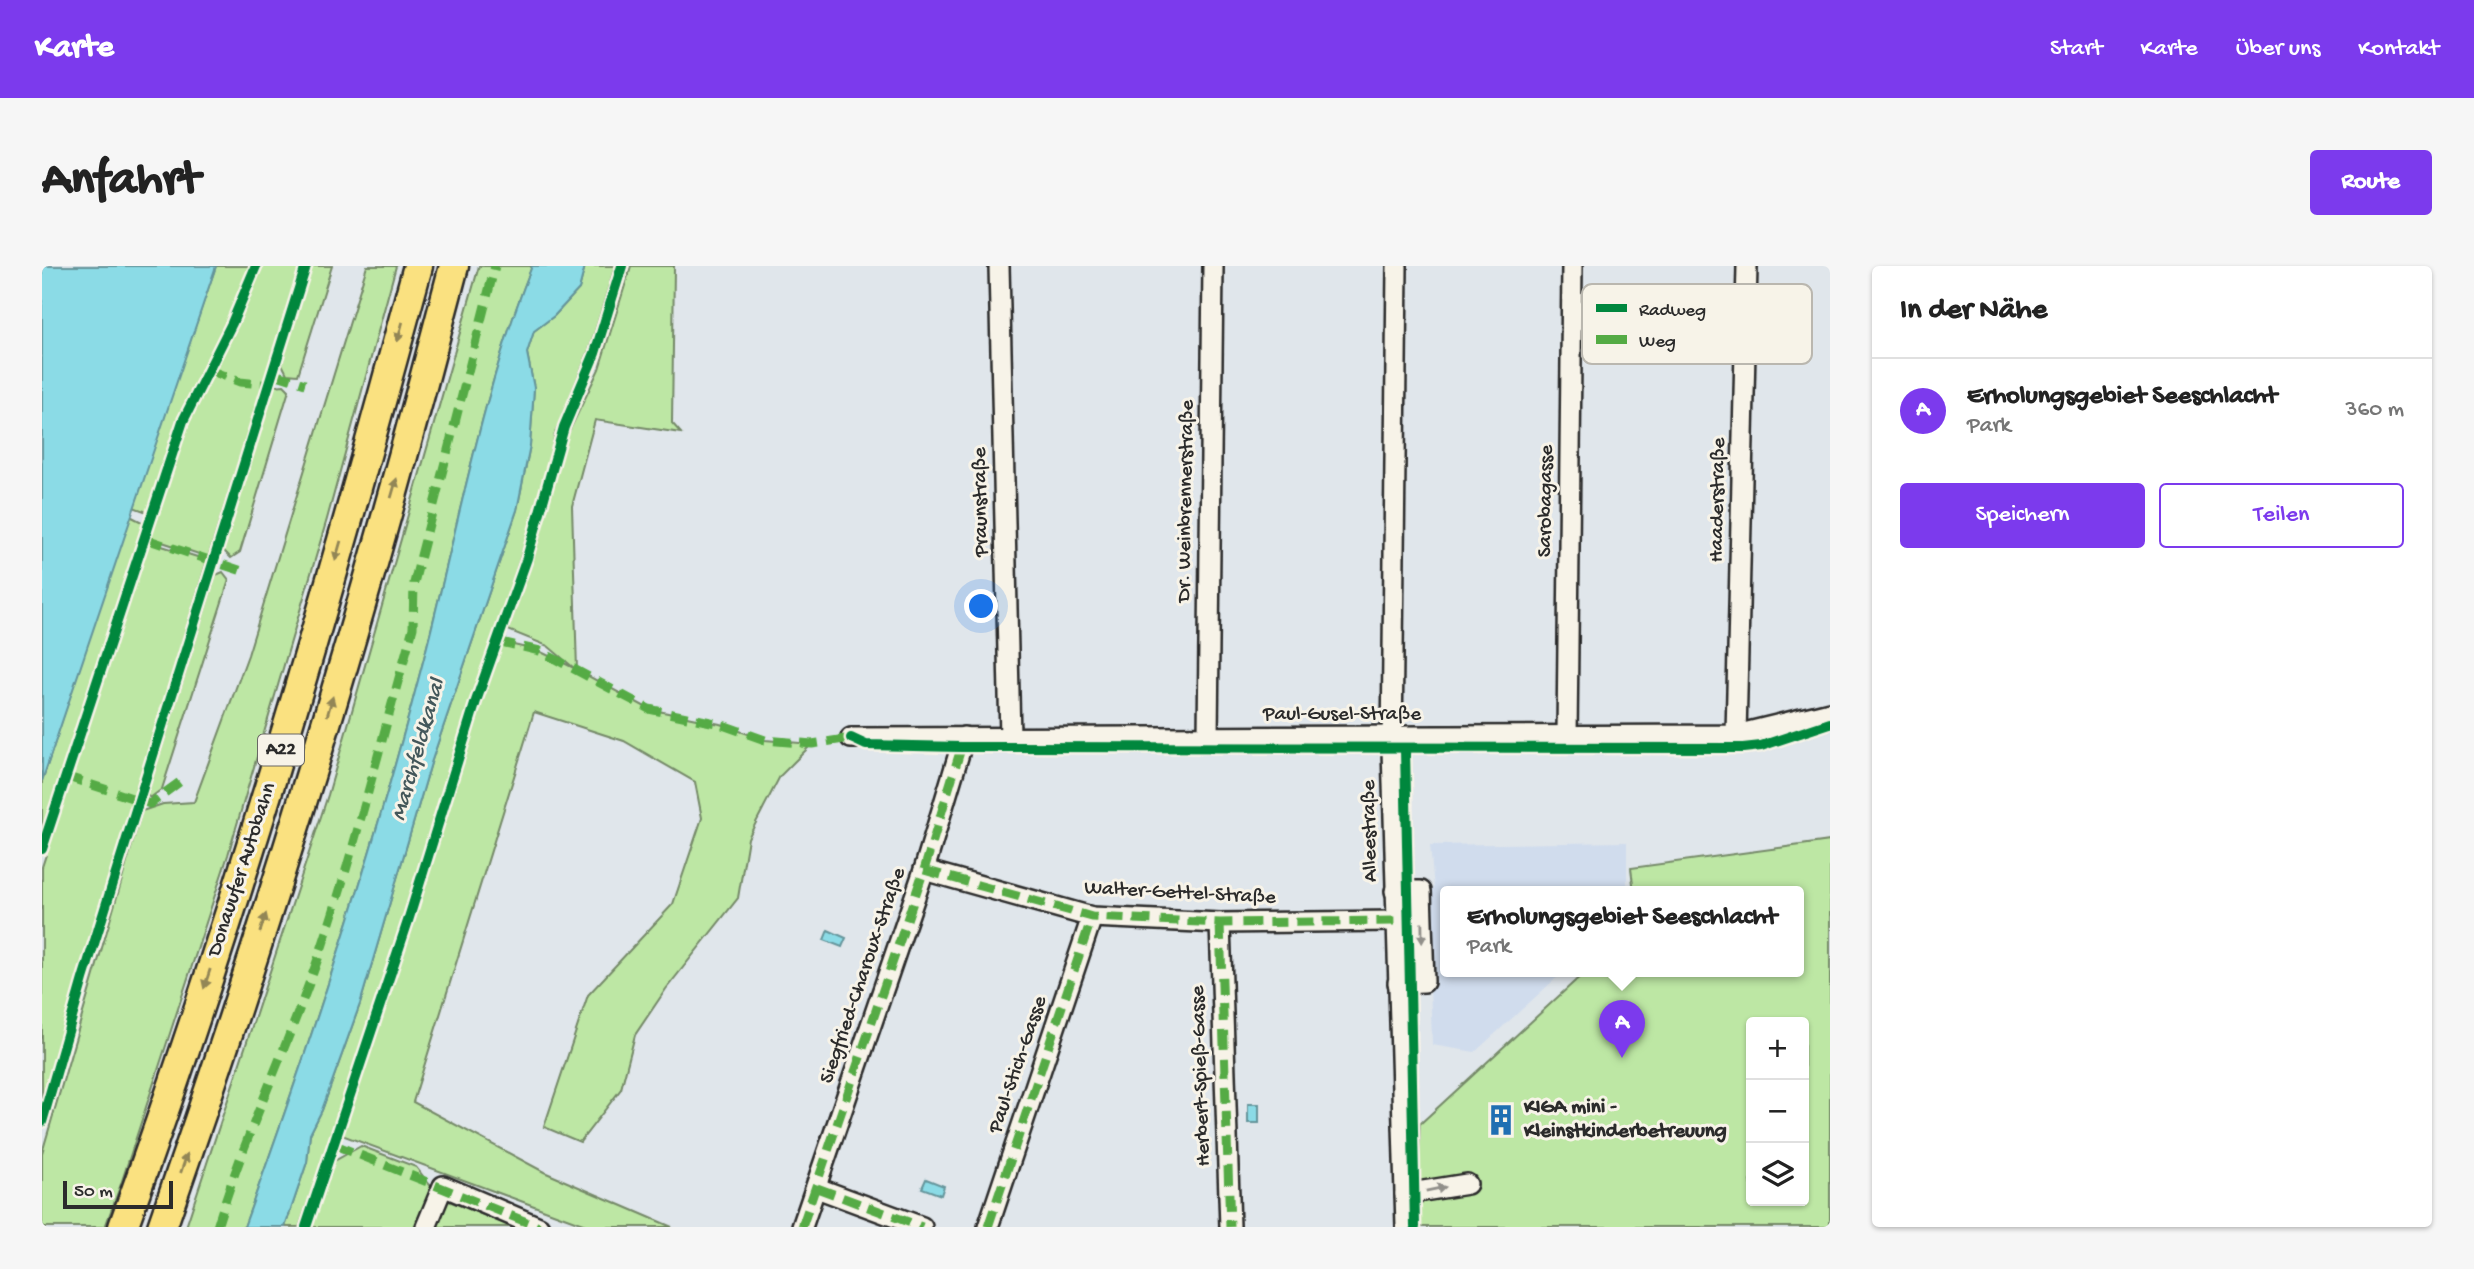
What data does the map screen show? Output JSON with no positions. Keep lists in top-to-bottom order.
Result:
{
  "streets": {
    "highway": ["A22", "Donauufer Autobahn"],
    "street": [
      "Haaderstraße",
      "Dr. Weinbrennerstraße",
      "Sarobagasse",
      "Praunstraße",
      "Paul-Gusel-Straße",
      "Alleestraße",
      "Walter-Gettel-Straße",
      "Siegfried-Charoux-Straße",
      "Paul-Stich-Gasse",
      "Herbert-Spieß-Gasse"
    ]
  },
  "crossings": [
    ["Haaderstraße", "Paul-Gusel-Straße"],
    ["Dr. Weinbrennerstraße", "Paul-Gusel-Straße"],
    ["Sarobagasse", "Paul-Gusel-Straße"],
    ["Praunstraße", "Paul-Gusel-Straße"],
    ["Paul-Gusel-Straße", "Alleestraße"],
    ["Paul-Gusel-Straße", "Siegfried-Charoux-Straße"],
    ["Alleestraße", "Walter-Gettel-Straße"],
    ["Walter-Gettel-Straße", "Siegfried-Charoux-Straße"],
    ["Walter-Gettel-Straße", "Paul-Stich-Gasse"],
    ["Walter-Gettel-Straße", "Herbert-Spieß-Gasse"]
  ],
  "water": ["Marchfeldkanal"],
  "places": {
    "building": ["KIGA mini - Kleinstkinderbetreuung"]
  },
  "legend": ["Radweg", "Weg"],
  "scale_bar": "50 m",
  "page": {
    "header": "Karte",
    "nav": [
      "Start",
      "Karte",
      "Über uns",
      "Kontakt"
    ],
    "buttons": [
      "Route",
      ["Speichern", "Teilen"]
    ],
    "title": "Anfahrt",
    "heading": "In der Nähe",
    "list": [
      {
        "mark": "A",
        "name": "Erholungsgebiet Seeschlacht",
        "note": "Park",
        "value": "360 m"
      }
    ],
    "popup": ["Erholungsgebiet Seeschlacht", "Park"],
    "pins": "A",
    "map_buttons": ["+", "−"],
    "scale": "50 m"
  }
}
